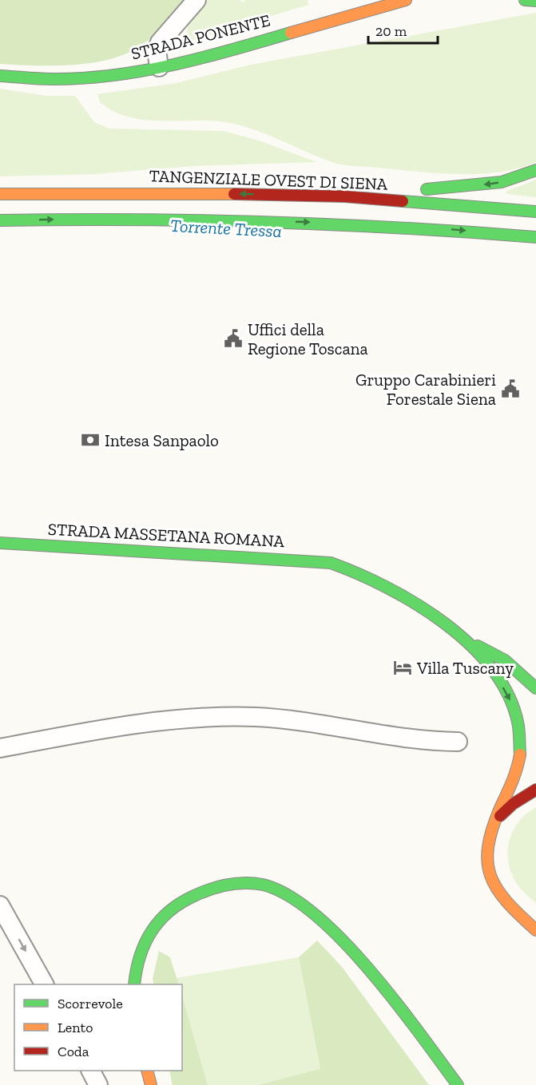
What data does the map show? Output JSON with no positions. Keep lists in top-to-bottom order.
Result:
{
  "streets": {
    "main road": ["STRADA PONENTE", "TANGENZIALE OVEST DI SIENA", "STRADA MASSETANA ROMANA"]
  },
  "water": ["Torrente Tressa"],
  "places": {
    "public building": ["Uffici della Regione Toscana", "Gruppo Carabinieri Forestale Siena"],
    "bank": ["Intesa Sanpaolo"],
    "hotel": ["Villa Tuscany"]
  },
  "legend": ["Scorrevole", "Lento", "Coda"],
  "scale_bar": "20 m"
}
